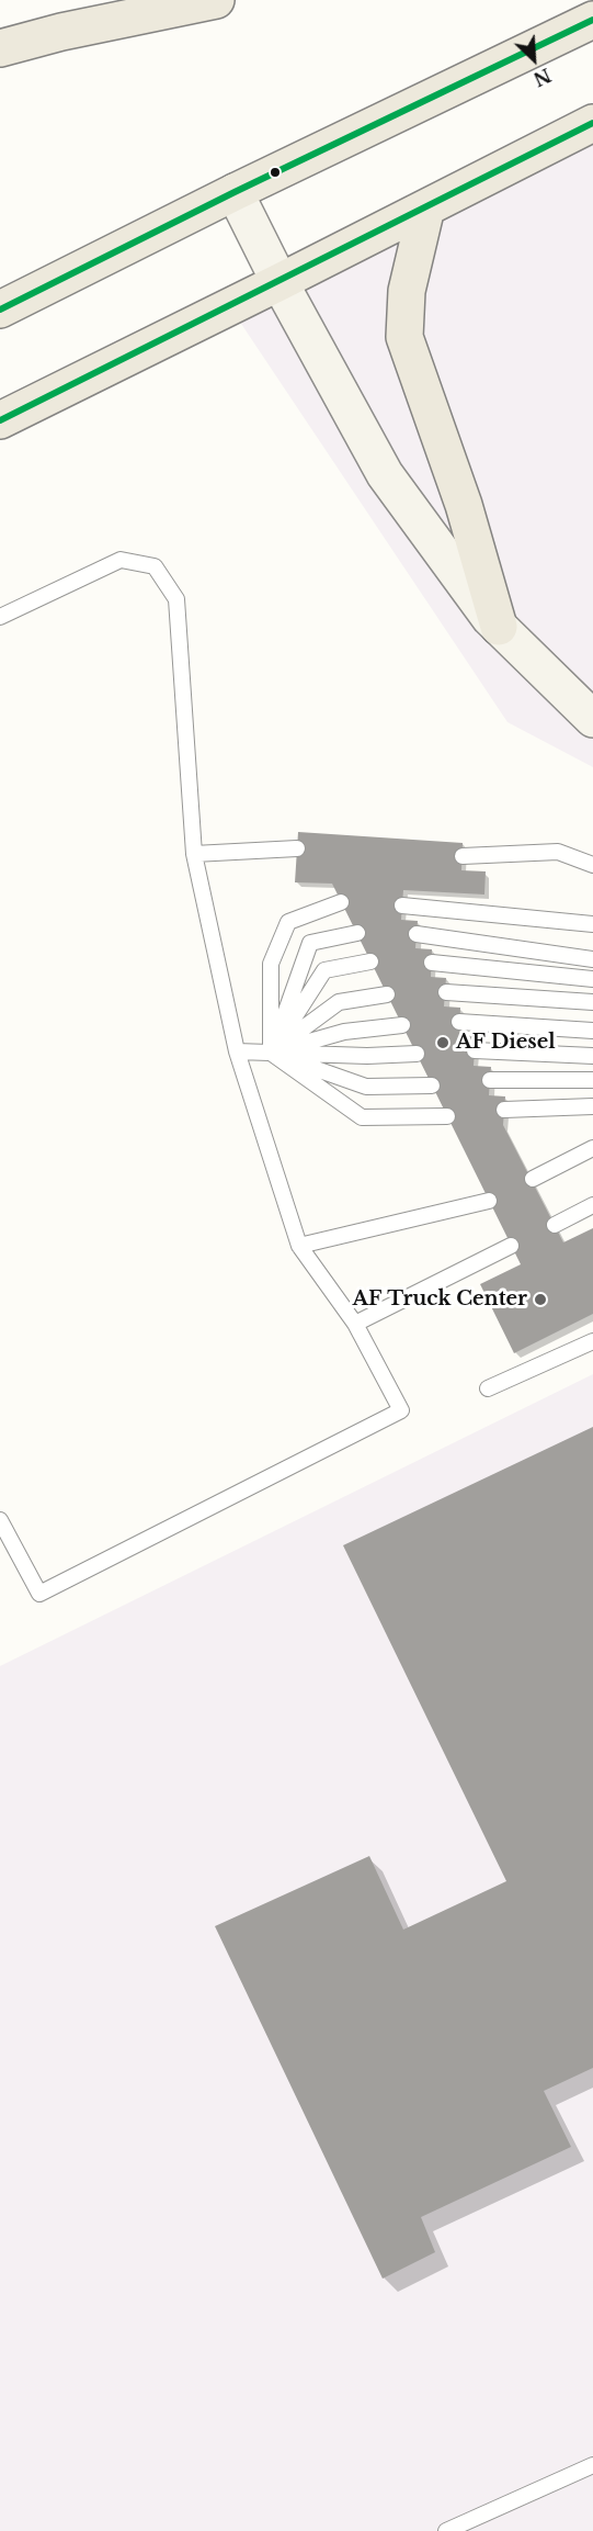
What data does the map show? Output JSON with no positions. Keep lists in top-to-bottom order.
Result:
{
  "places": ["AF Diesel", "AF Truck Center"],
  "north": "bottom right"
}
